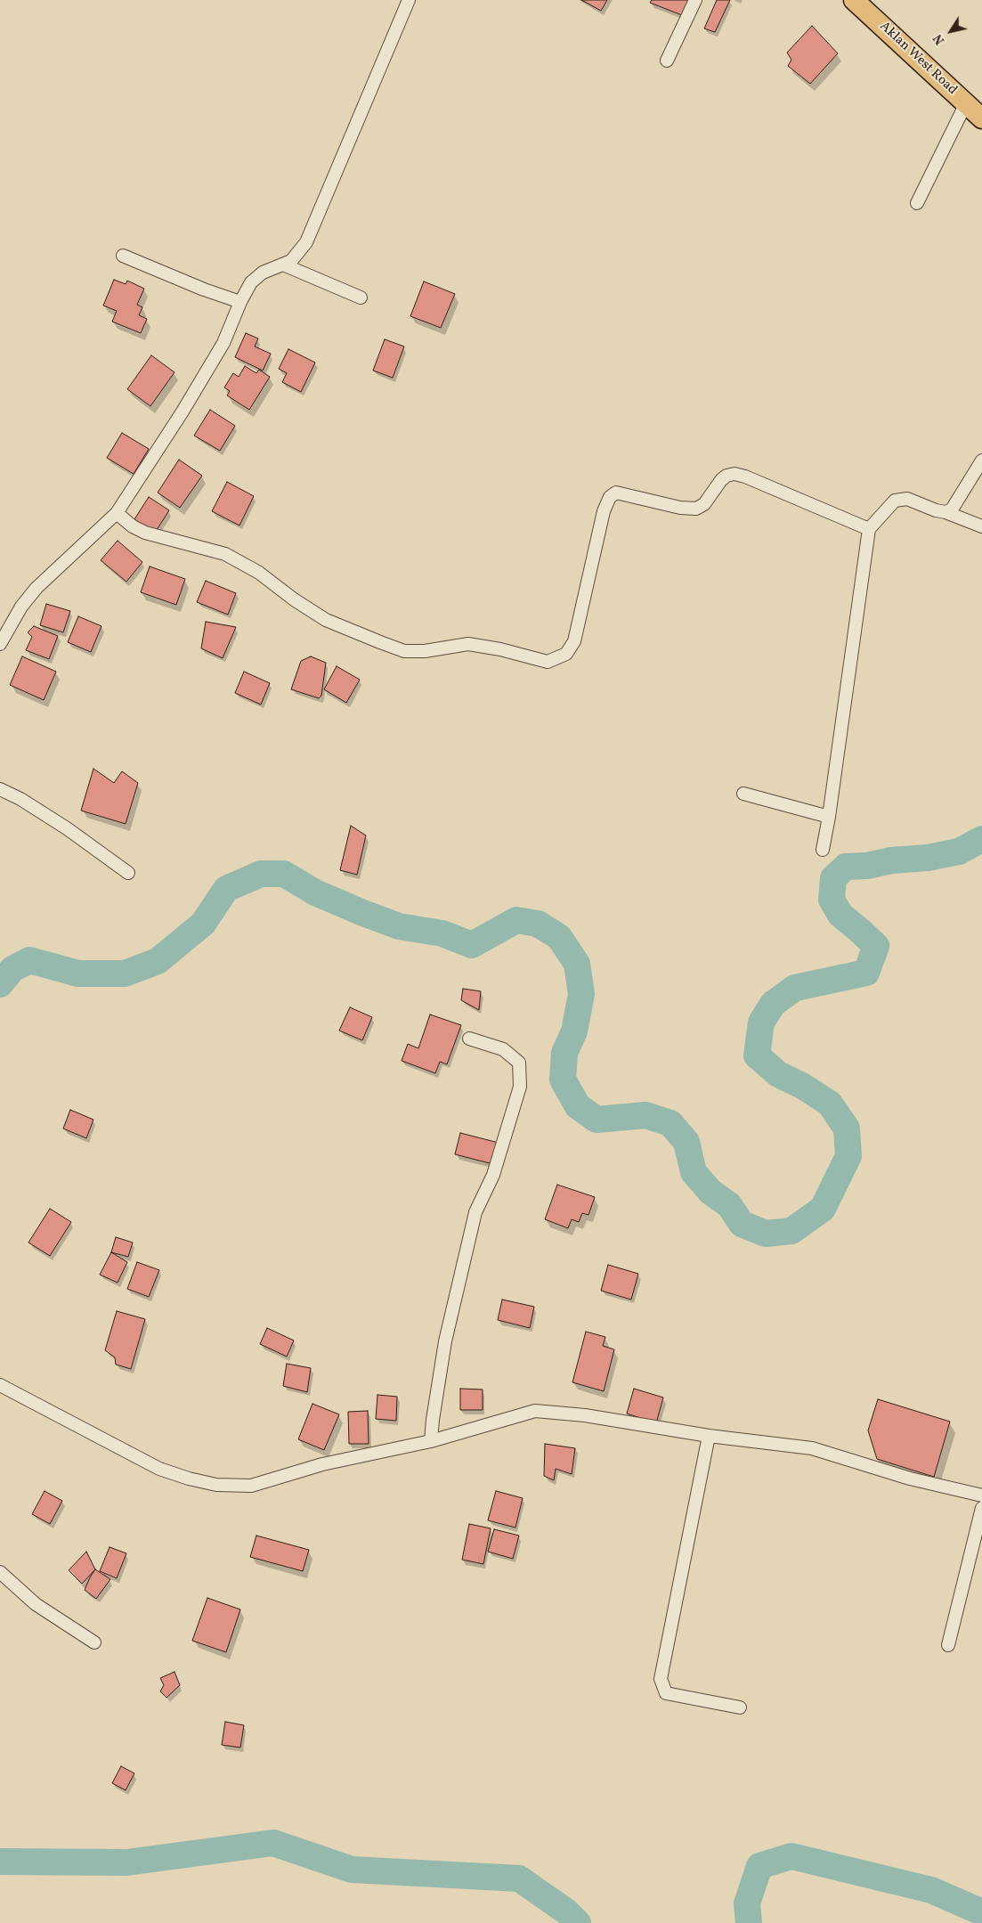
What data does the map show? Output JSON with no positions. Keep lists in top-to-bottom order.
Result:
{
  "streets": {
    "main road": ["Aklan West Road"]
  },
  "north": "bottom left"
}
